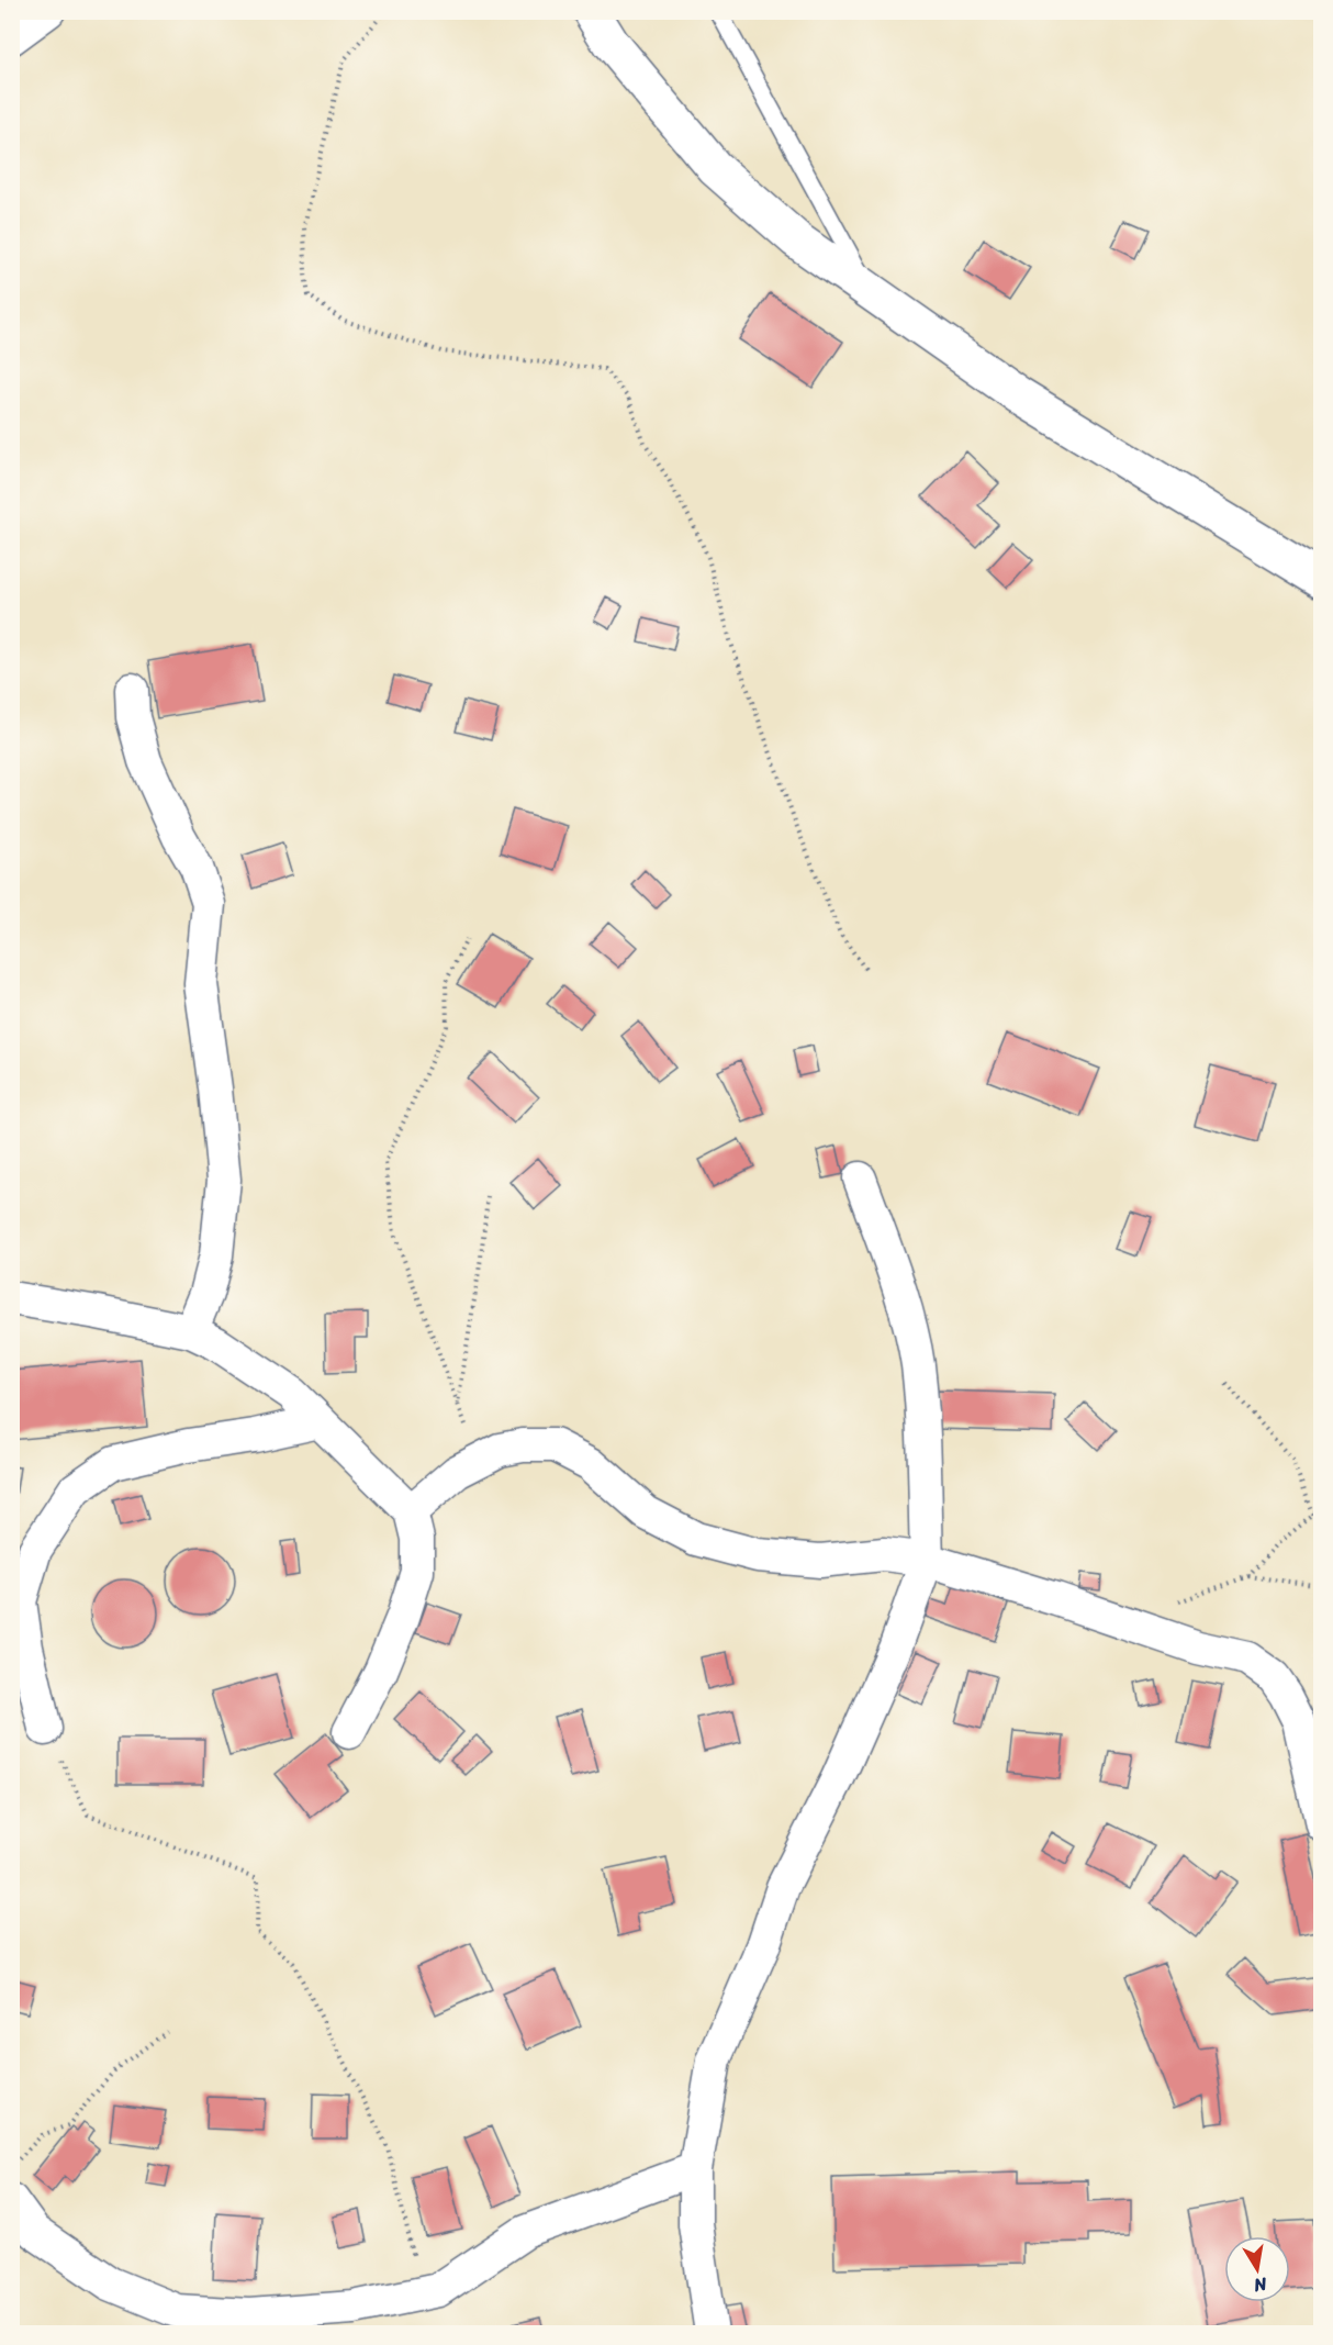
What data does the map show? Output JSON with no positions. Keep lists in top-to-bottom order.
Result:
{
  "north": "bottom"
}
